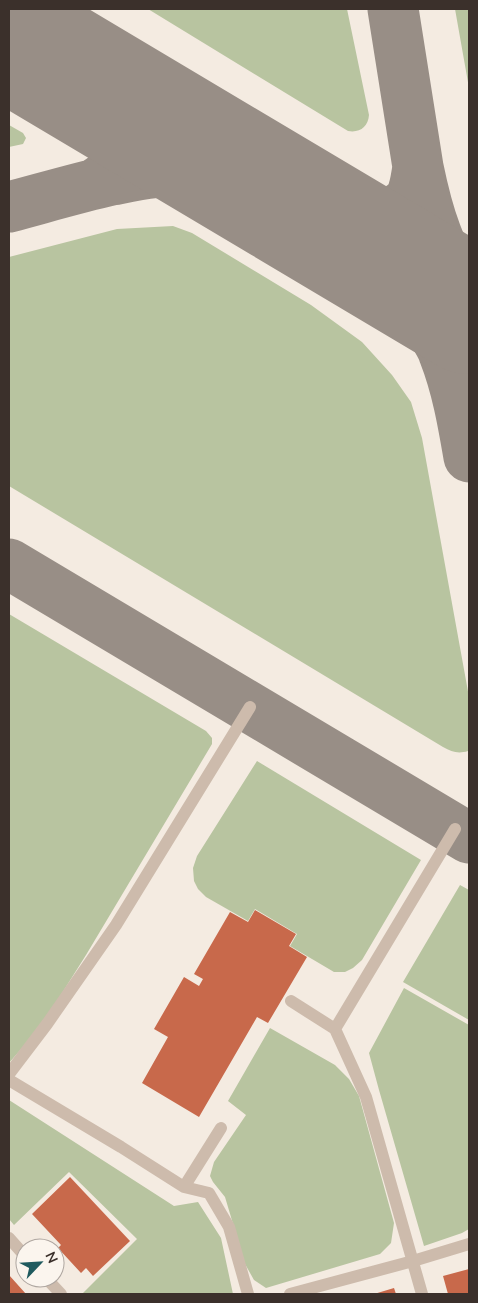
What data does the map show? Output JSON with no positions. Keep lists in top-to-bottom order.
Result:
{
  "north": "top right"
}
